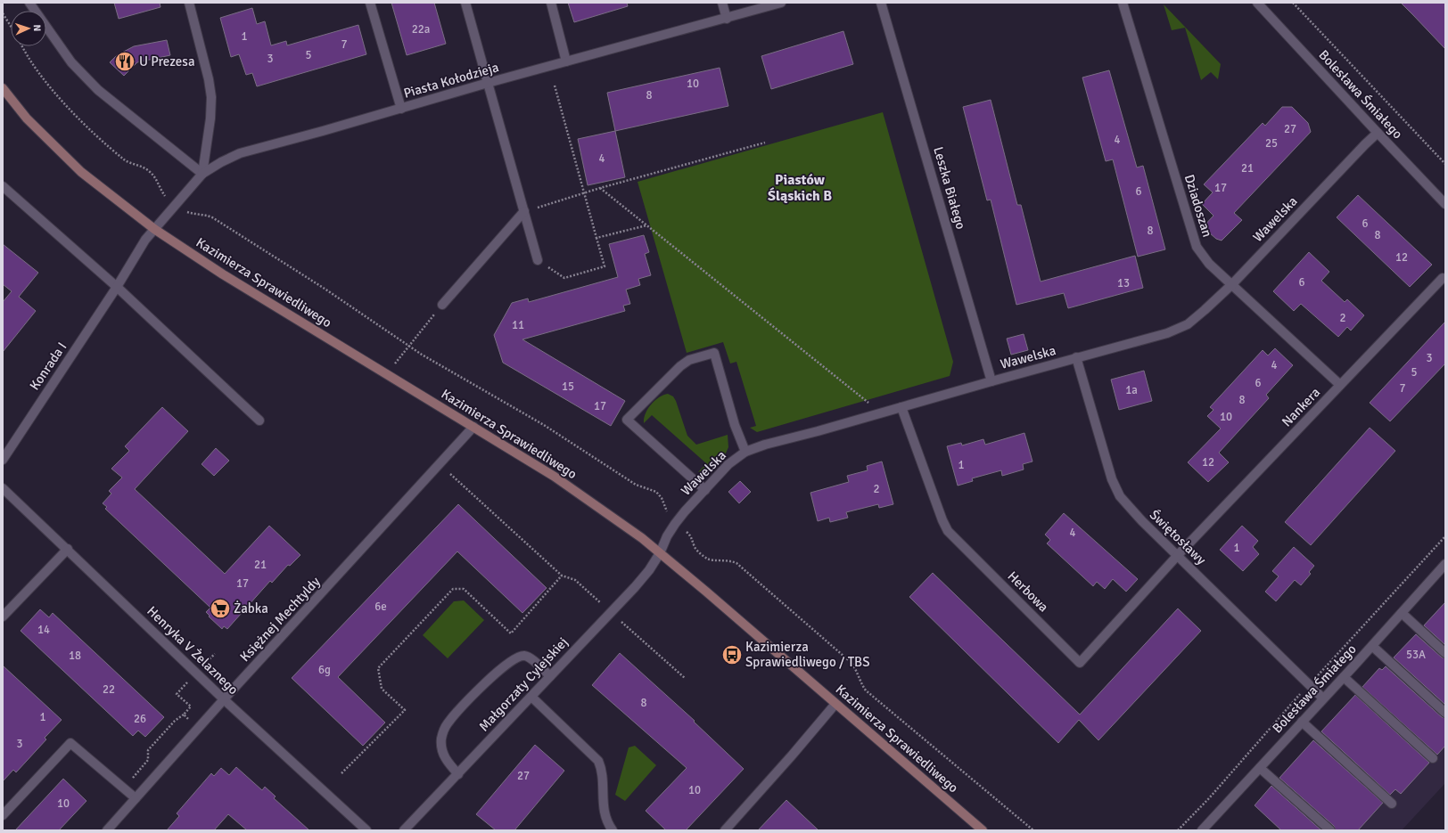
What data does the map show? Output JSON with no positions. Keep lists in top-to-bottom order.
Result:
{
  "streets": {
    "street": [
      "Piasta Kołodzieja",
      "Bolesława Śmiałego",
      "Leszka Białego",
      "Dziadoszan",
      "Wawelska",
      "Kazimierza Sprawiedliwego",
      "Konrada I",
      "Nankera",
      "Świętosławy",
      "Herbowa",
      "Księżnej Mechtyldy",
      "Henryka V Żelaznego",
      "Małgorzaty Cylejskiej"
    ]
  },
  "crossings": [
    ["Piasta Kołodzieja", "Kazimierza Sprawiedliwego"],
    ["Piasta Kołodzieja", "Konrada I"],
    ["Bolesława Śmiałego", "Wawelska"],
    ["Bolesława Śmiałego", "Świętosławy"],
    ["Leszka Białego", "Wawelska"],
    ["Dziadoszan", "Wawelska"],
    ["Dziadoszan", "Nankera"],
    ["Wawelska", "Kazimierza Sprawiedliwego"],
    ["Wawelska", "Świętosławy"],
    ["Wawelska", "Herbowa"],
    ["Wawelska", "Małgorzaty Cylejskiej"],
    ["Kazimierza Sprawiedliwego", "Konrada I"],
    ["Kazimierza Sprawiedliwego", "Księżnej Mechtyldy"],
    ["Kazimierza Sprawiedliwego", "Małgorzaty Cylejskiej"],
    ["Nankera", "Świętosławy"],
    ["Nankera", "Herbowa"],
    ["Świętosławy", "Herbowa"],
    ["Księżnej Mechtyldy", "Henryka V Żelaznego"]
  ],
  "districts": ["Piastów Śląskich B"],
  "places": {
    "restaurant": ["U Prezesa"],
    "supermarket": ["Żabka"],
    "bus stop": ["Kazimierza Sprawiedliwego / TBS"]
  },
  "house_numbers": [
    "22a",
    "1",
    "7",
    "5",
    "3",
    "10",
    "8",
    "27",
    "4",
    "25",
    "4",
    "21",
    "17",
    "6",
    "6",
    "8",
    "8",
    "12",
    "6",
    "13",
    "2",
    "11",
    "3",
    "4",
    "5",
    "6",
    "15",
    "7",
    "1a",
    "8",
    "17",
    "10",
    "12",
    "1",
    "2",
    "4",
    "1",
    "21",
    "17",
    "6e",
    "14",
    "53A",
    "18",
    "6g",
    "22",
    "8",
    "1",
    "26",
    "3",
    "27",
    "10",
    "10"
  ],
  "north": "right"
}
